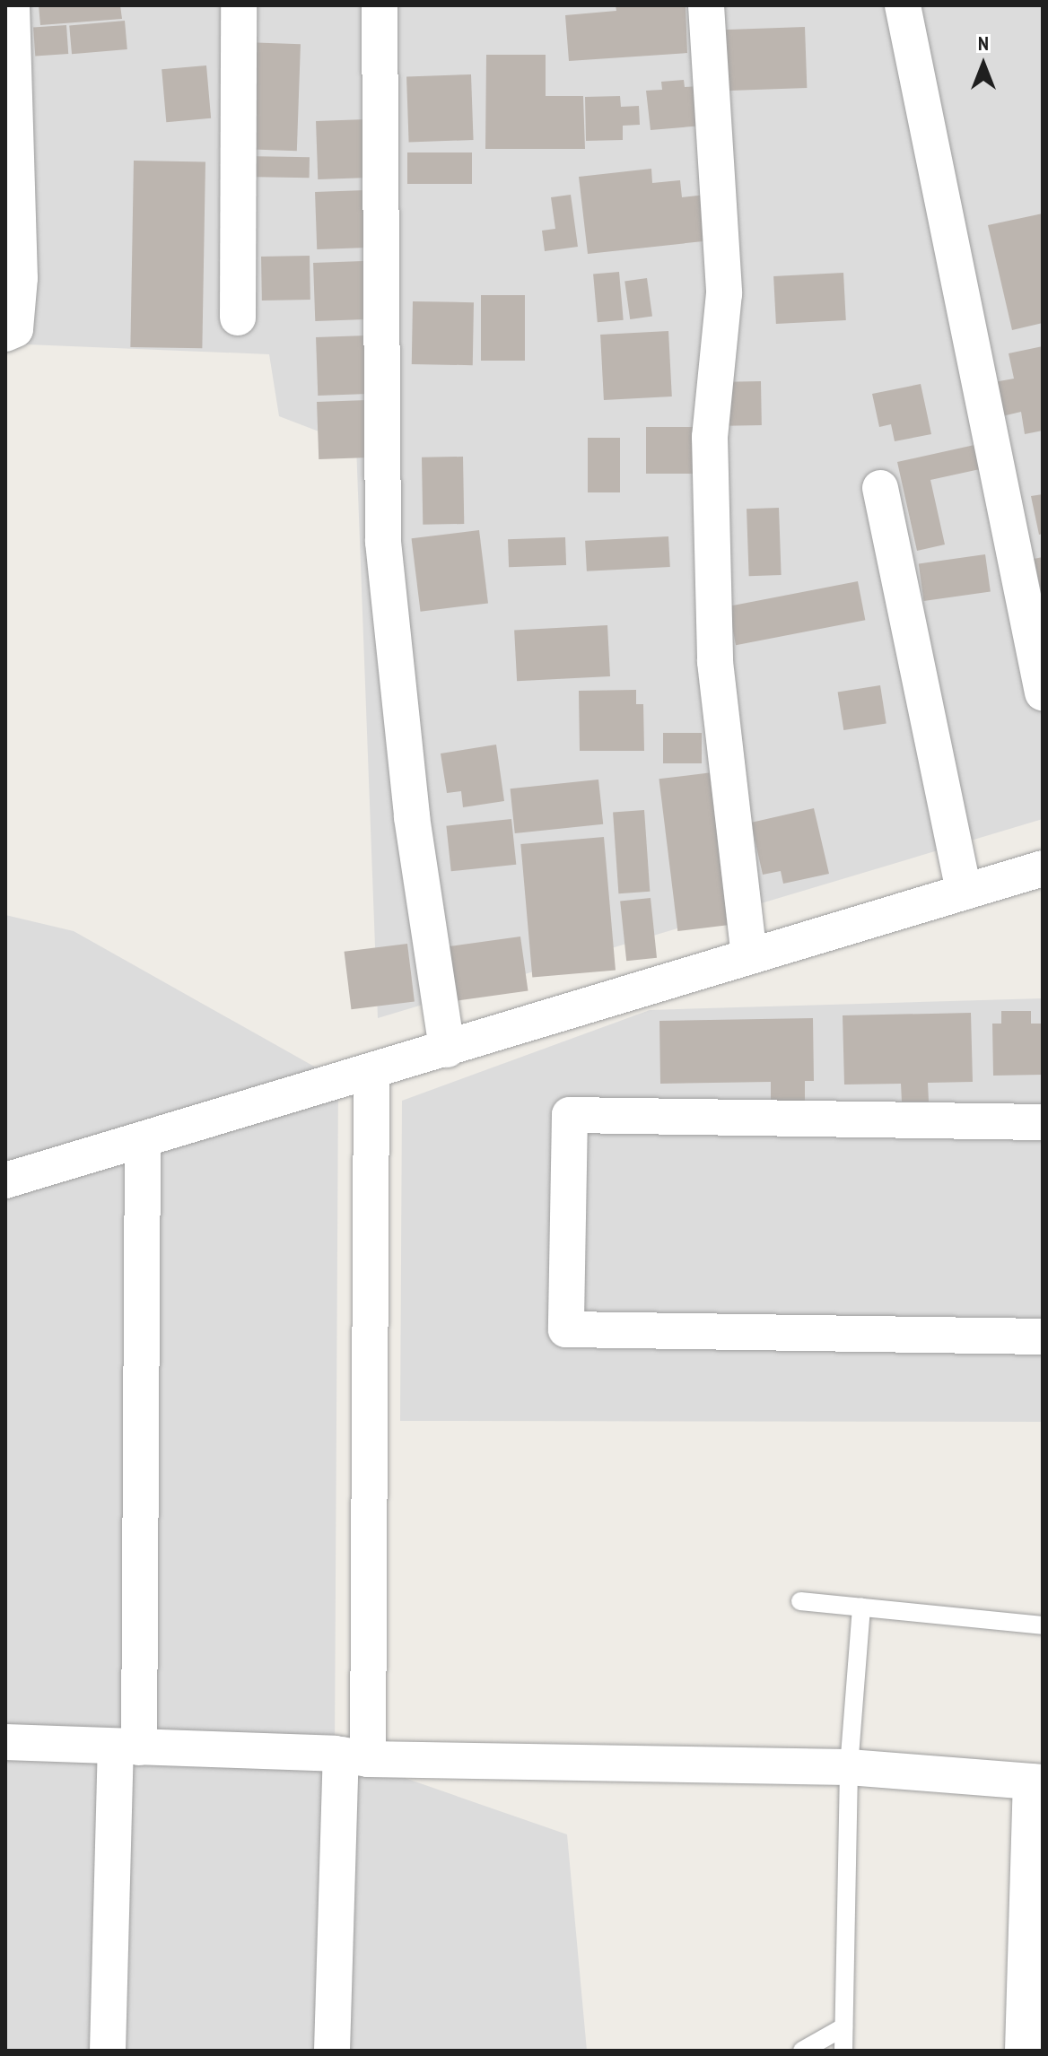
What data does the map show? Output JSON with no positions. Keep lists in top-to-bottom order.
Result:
{
  "north": "top"
}
